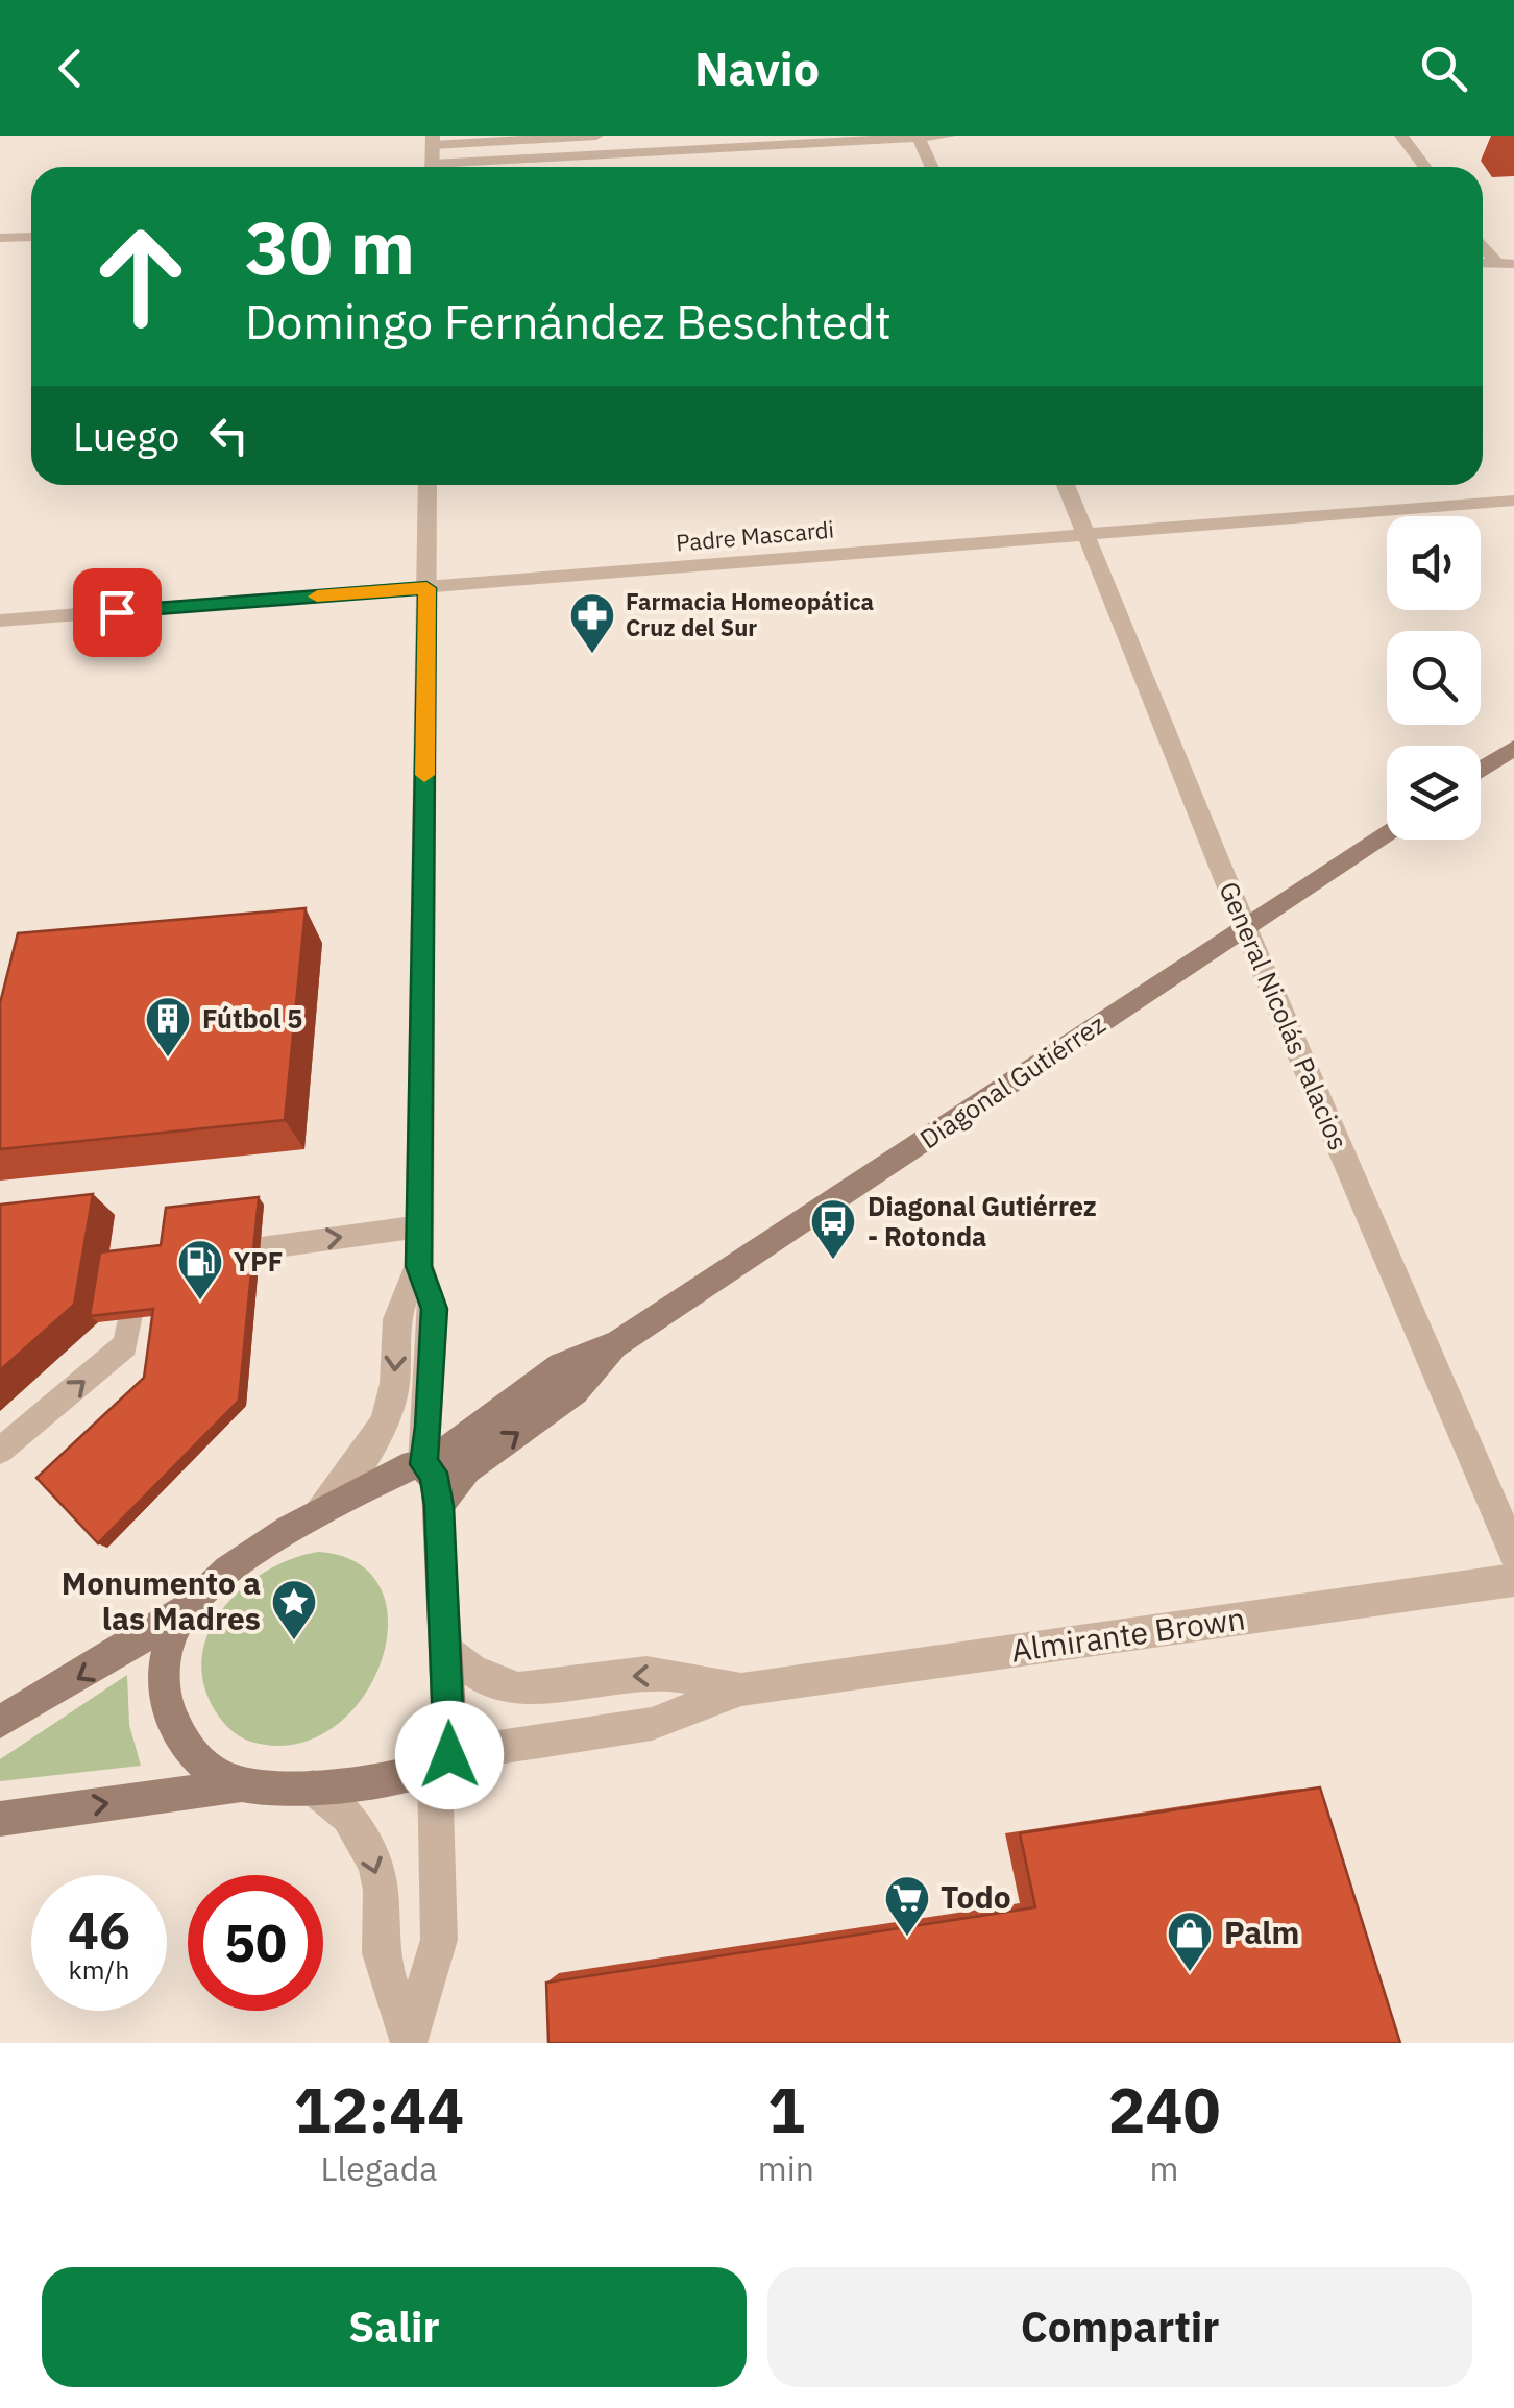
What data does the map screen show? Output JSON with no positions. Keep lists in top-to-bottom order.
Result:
{
  "streets": {
    "main road": ["Diagonal Gutiérrez"],
    "street": ["Padre Mascardi", "General Nicolás Palacios", "Almirante Brown"]
  },
  "crossings": [
    ["Padre Mascardi", "General Nicolás Palacios"],
    ["General Nicolás Palacios", "Diagonal Gutiérrez"]
  ],
  "places": {
    "pharmacy": ["Farmacia Homeopática Cruz del Sur"],
    "building": ["Fútbol 5"],
    "bus stop": ["Diagonal Gutiérrez - Rotonda"],
    "fuel station": ["YPF"],
    "place": ["Monumento a las Madres"],
    "supermarket": ["Todo"],
    "shop": ["Palm"]
  },
  "page": {
    "header": "Navio",
    "turn": ["30 m", "Domingo Fernández Beschtedt"],
    "then": "Luego",
    "speed": "46 km/h",
    "limit": "50",
    "eta": [
      "12:44",
      "Llegada",
      "1",
      "min",
      "240",
      "m"
    ],
    "buttons": ["Salir", "Compartir"]
  }
}
